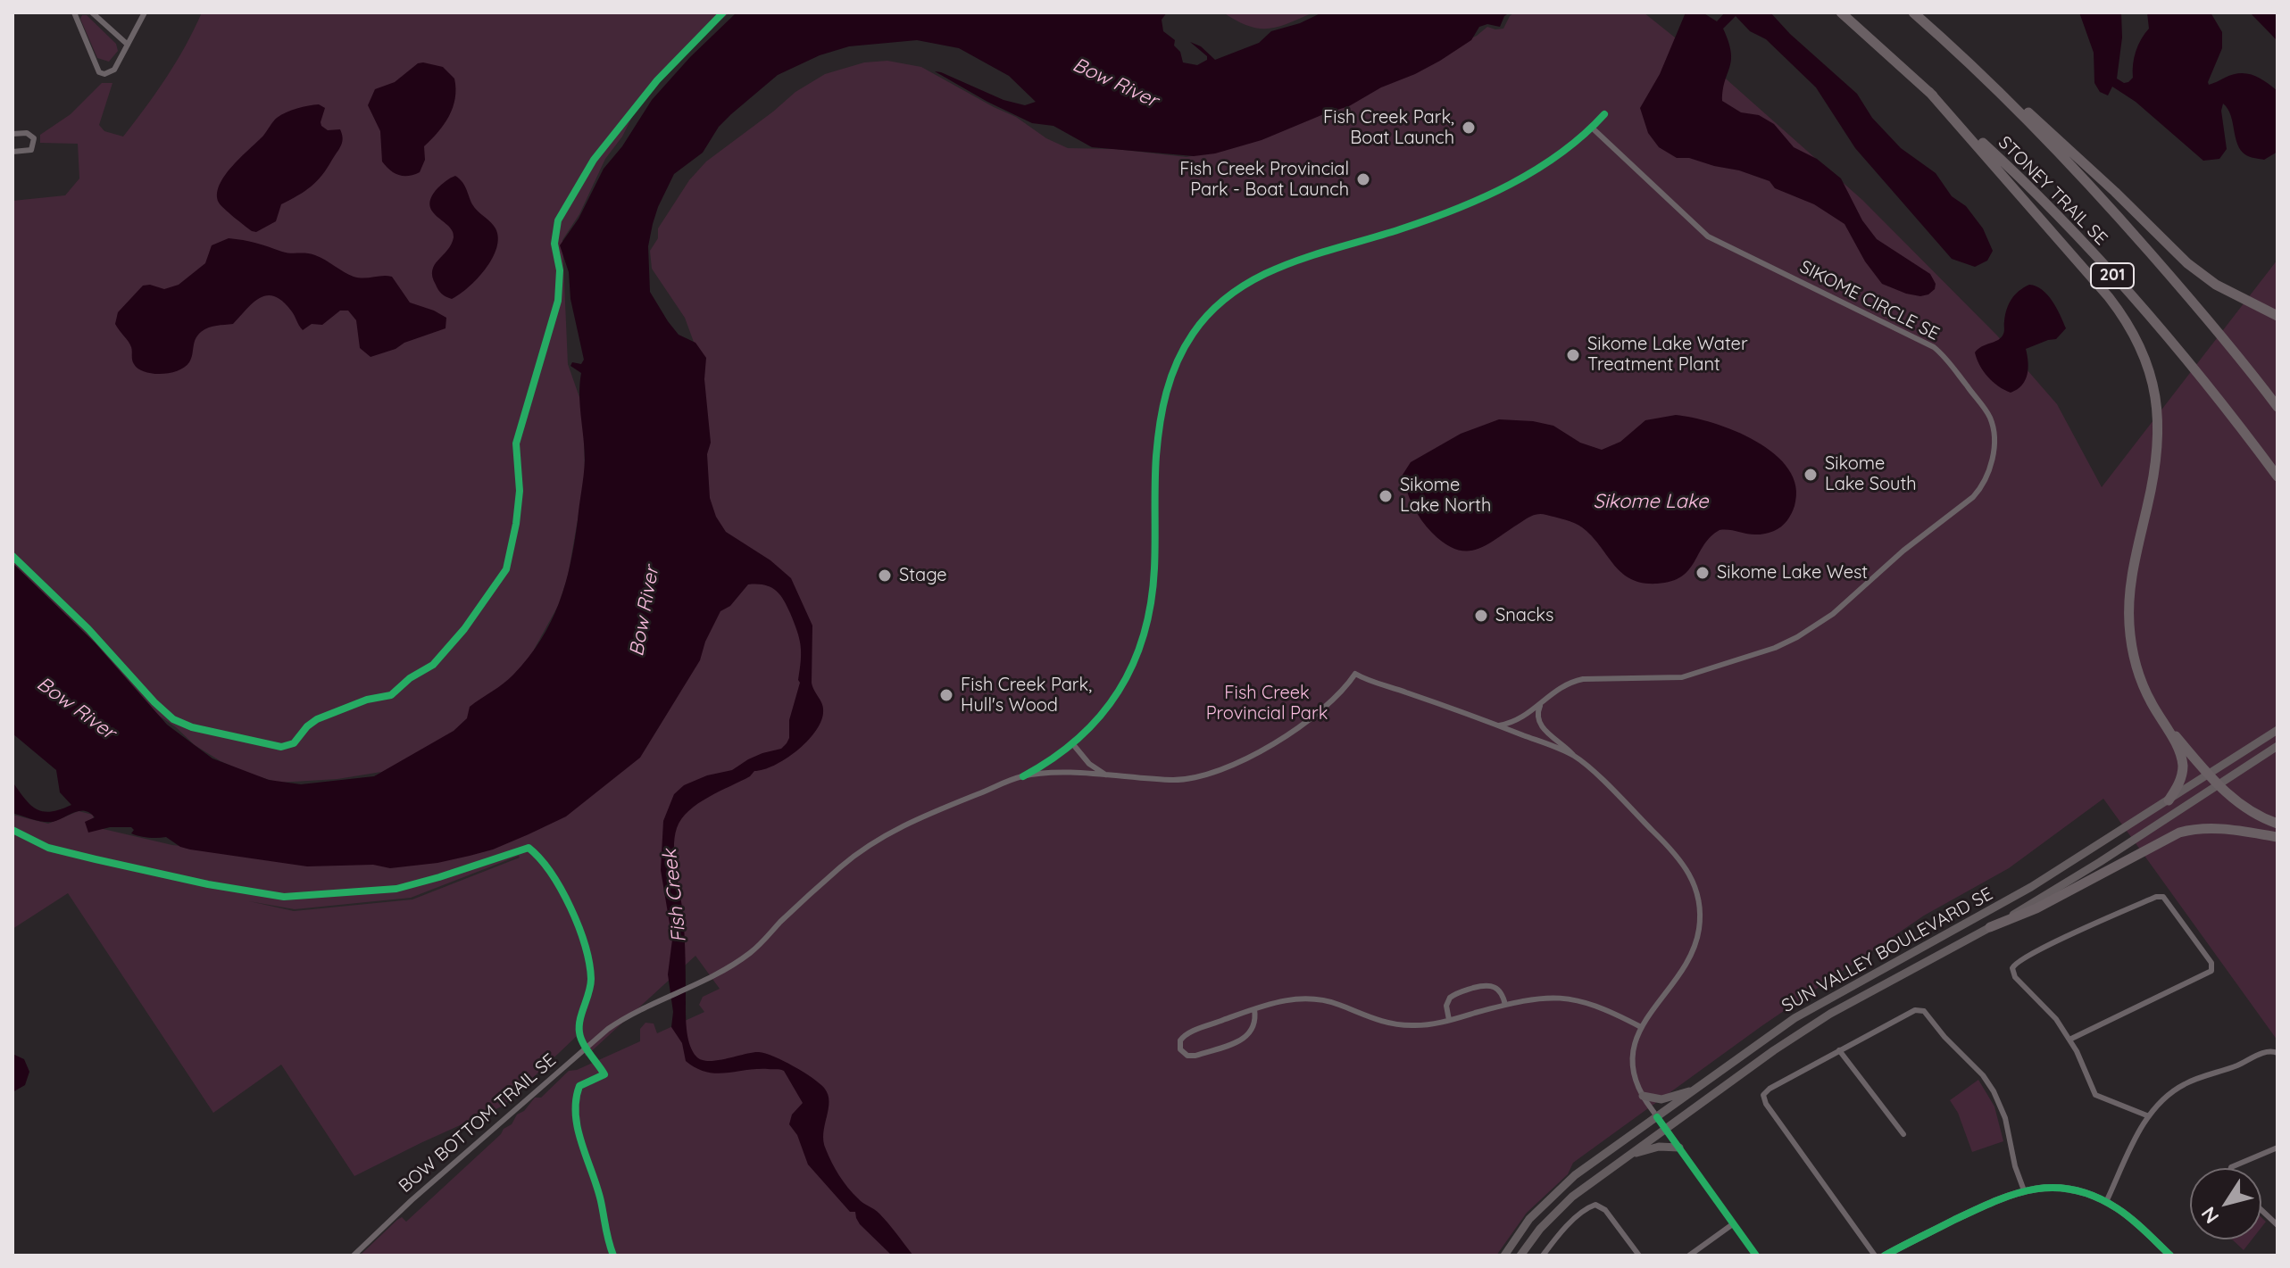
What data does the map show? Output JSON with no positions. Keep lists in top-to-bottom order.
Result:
{
  "streets": {
    "highway": ["STONEY TRAIL SE", "201"],
    "main road": ["SUN VALLEY BOULEVARD SE"],
    "street": ["SIKOME CIRCLE SE", "BOW BOTTOM TRAIL SE"]
  },
  "water": ["Bow River", "Sikome Lake", "Fish Creek"],
  "parks": ["Fish Creek Provincial Park"],
  "places": [
    "Fish Creek Park, Boat Launch",
    "Fish Creek Provincial Park - Boat Launch",
    "Sikome Lake Water Treatment Plant",
    "Sikome Lake South",
    "Sikome Lake North",
    "Sikome Lake West",
    "Stage",
    "Snacks",
    "Fish Creek Park, Hull's Wood"
  ],
  "north": "bottom left"
}
